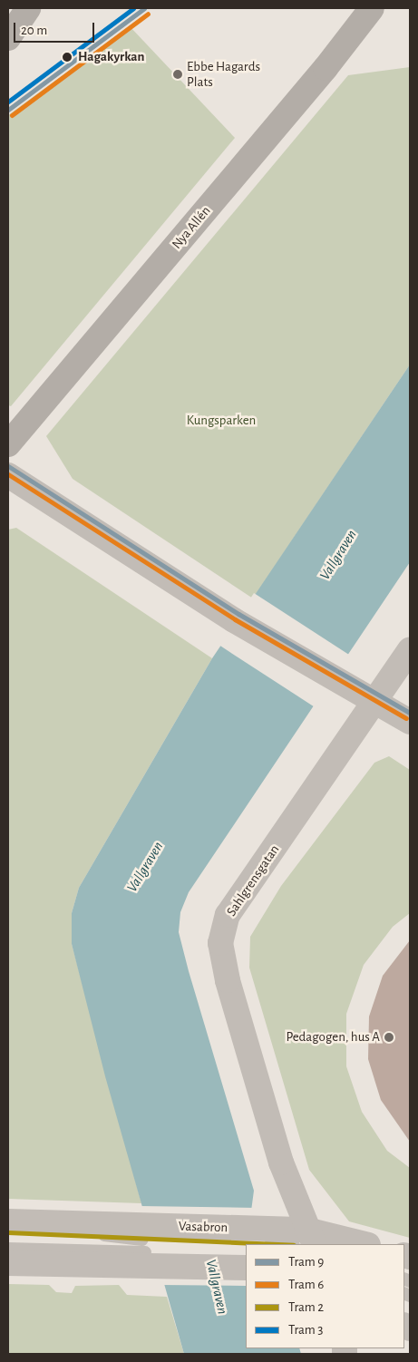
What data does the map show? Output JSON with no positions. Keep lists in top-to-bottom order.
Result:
{
  "streets": {
    "main road": ["Nya Allén"],
    "street": ["Sahlgrensgatan", "Vasabron"]
  },
  "crossings": [
    ["Sahlgrensgatan", "Vasabron"]
  ],
  "water": ["Vallgraven"],
  "parks": ["Kungsparken"],
  "places": ["Hagakyrkan", "Ebbe Hagards Plats", "Pedagogen, hus A"],
  "lines": [
    "tram line 9",
    "tram line 3",
    "tram line 6",
    "tram line 2"
  ],
  "legend": [
    "Tram 9",
    "Tram 6",
    "Tram 2",
    "Tram 3"
  ],
  "scale_bar": "20 m"
}
